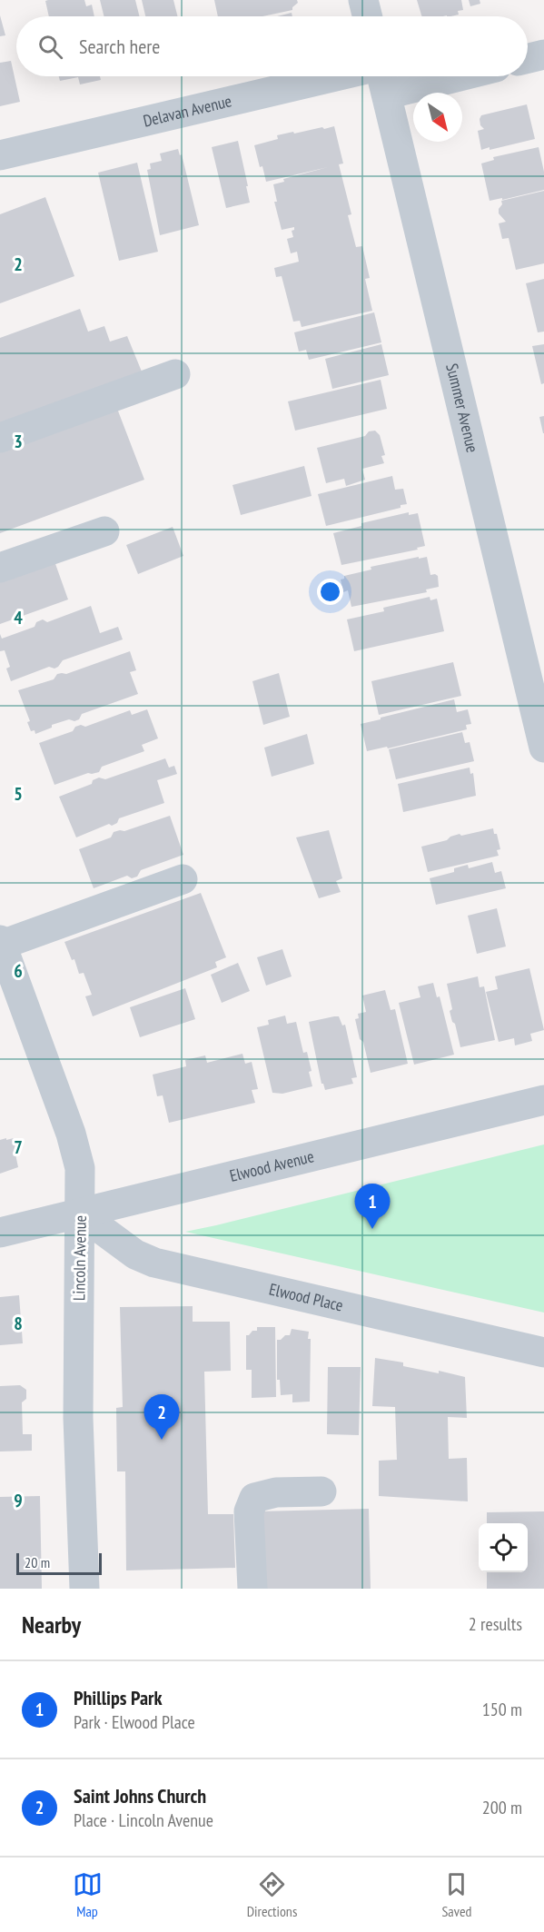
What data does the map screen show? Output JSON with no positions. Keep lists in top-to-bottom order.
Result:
{
  "streets": {
    "street": [
      "Delavan Avenue",
      "Summer Avenue",
      "Elwood Avenue",
      "Lincoln Avenue",
      "Elwood Place"
    ]
  },
  "crossings": [
    ["Elwood Avenue", "Lincoln Avenue"],
    ["Elwood Avenue", "Elwood Place"],
    ["Lincoln Avenue", "Elwood Place"]
  ],
  "scale_bar": "20 m",
  "north": "bottom right",
  "page": {
    "search": "Search here",
    "pins": ["1", "2"],
    "scale": "20 m",
    "heading": ["Nearby", "2 results"],
    "list": [
      {
        "mark": "1",
        "name": "Phillips Park",
        "note": "Park · Elwood Place",
        "value": "150 m"
      },
      {
        "mark": "2",
        "name": "Saint Johns Church",
        "note": "Place · Lincoln Avenue",
        "value": "200 m"
      }
    ],
    "nav": ["Map", "Directions", "Saved"]
  },
  "grid": {
    "rows": [
      "2",
      "3",
      "4",
      "5",
      "6",
      "7",
      "8",
      "9"
    ]
  }
}
